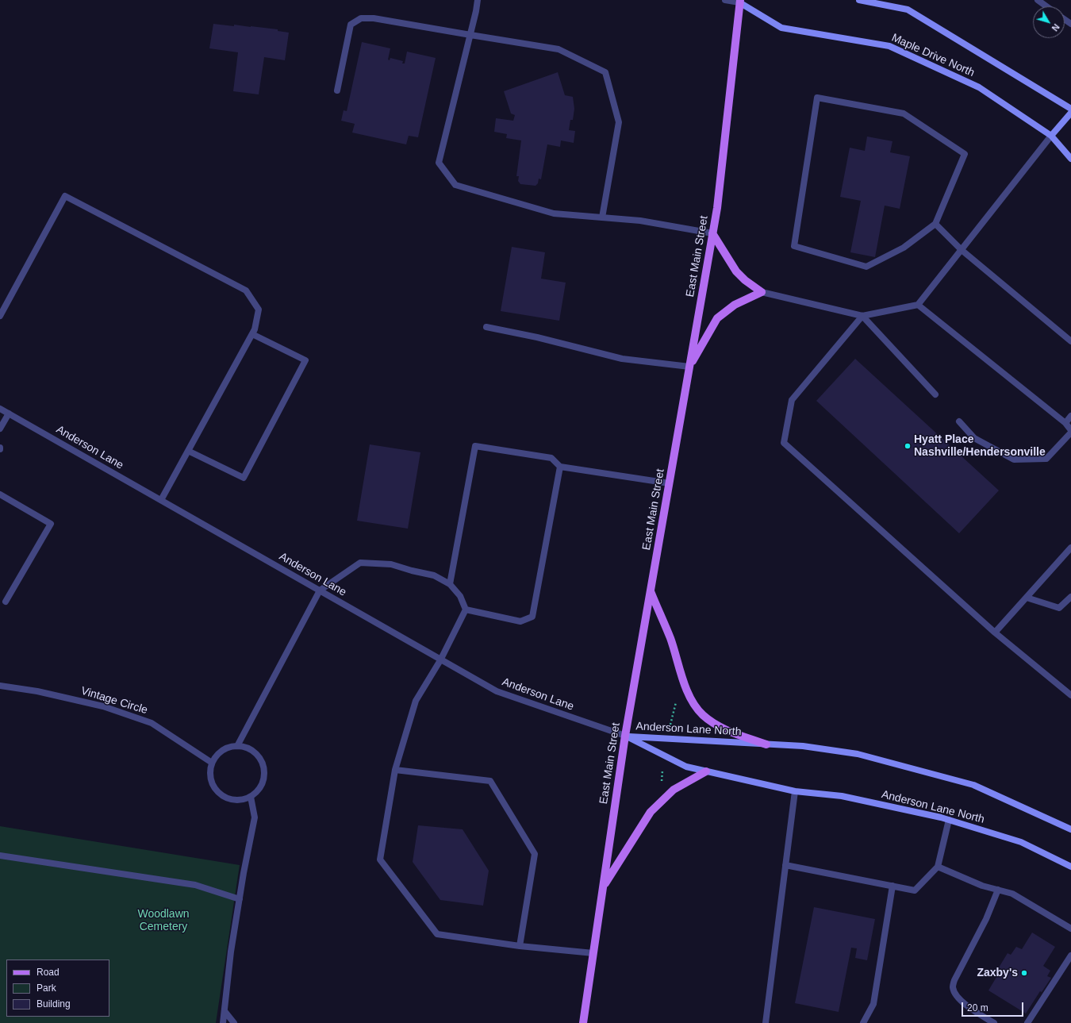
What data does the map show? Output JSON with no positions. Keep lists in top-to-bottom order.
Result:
{
  "streets": {
    "main road": ["East Main Street"],
    "street": [
      "Maple Drive North",
      "Anderson Lane",
      "Vintage Circle",
      "Anderson Lane North"
    ]
  },
  "crossings": [
    ["Maple Drive North", "East Main Street"],
    ["East Main Street", "Anderson Lane"],
    ["East Main Street", "Anderson Lane North"],
    ["Anderson Lane", "Anderson Lane North"]
  ],
  "parks": ["Woodlawn Cemetery"],
  "places": ["Hyatt Place Nashville/Hendersonville", "Zaxby's"],
  "legend": ["Road", "Park", "Building"],
  "scale_bar": "20 m",
  "north": "bottom right"
}
